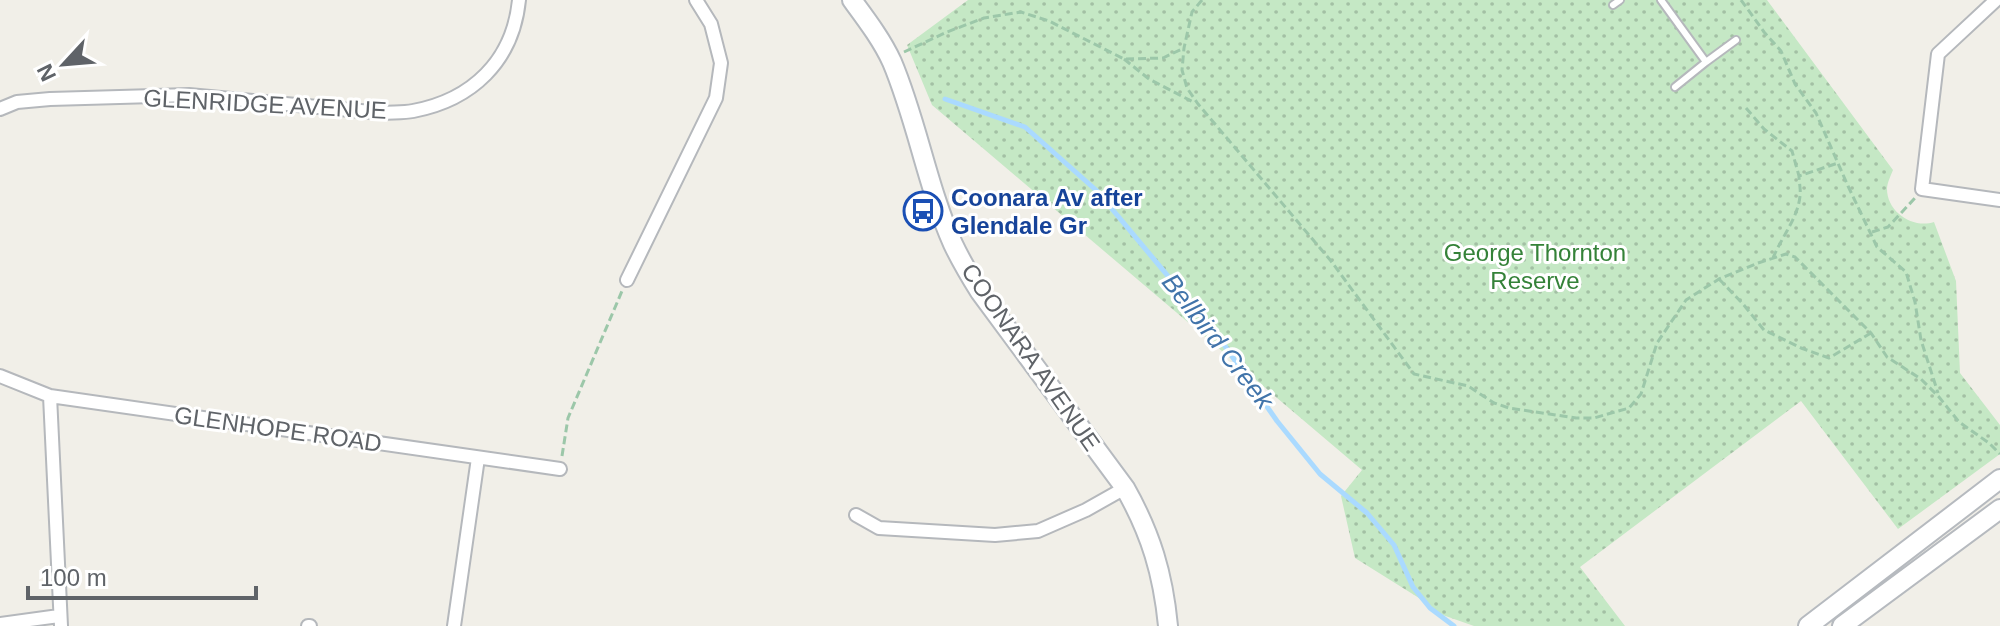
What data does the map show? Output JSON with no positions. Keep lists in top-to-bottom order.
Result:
{
  "streets": {
    "street": ["GLENRIDGE AVENUE", "COONARA AVENUE", "GLENHOPE ROAD"]
  },
  "water": ["Bellbird Creek"],
  "parks": ["George Thornton Reserve"],
  "places": {
    "bus stop": ["Coonara Av after Glendale Gr"]
  },
  "scale_bar": "100 m",
  "north": "bottom left"
}
